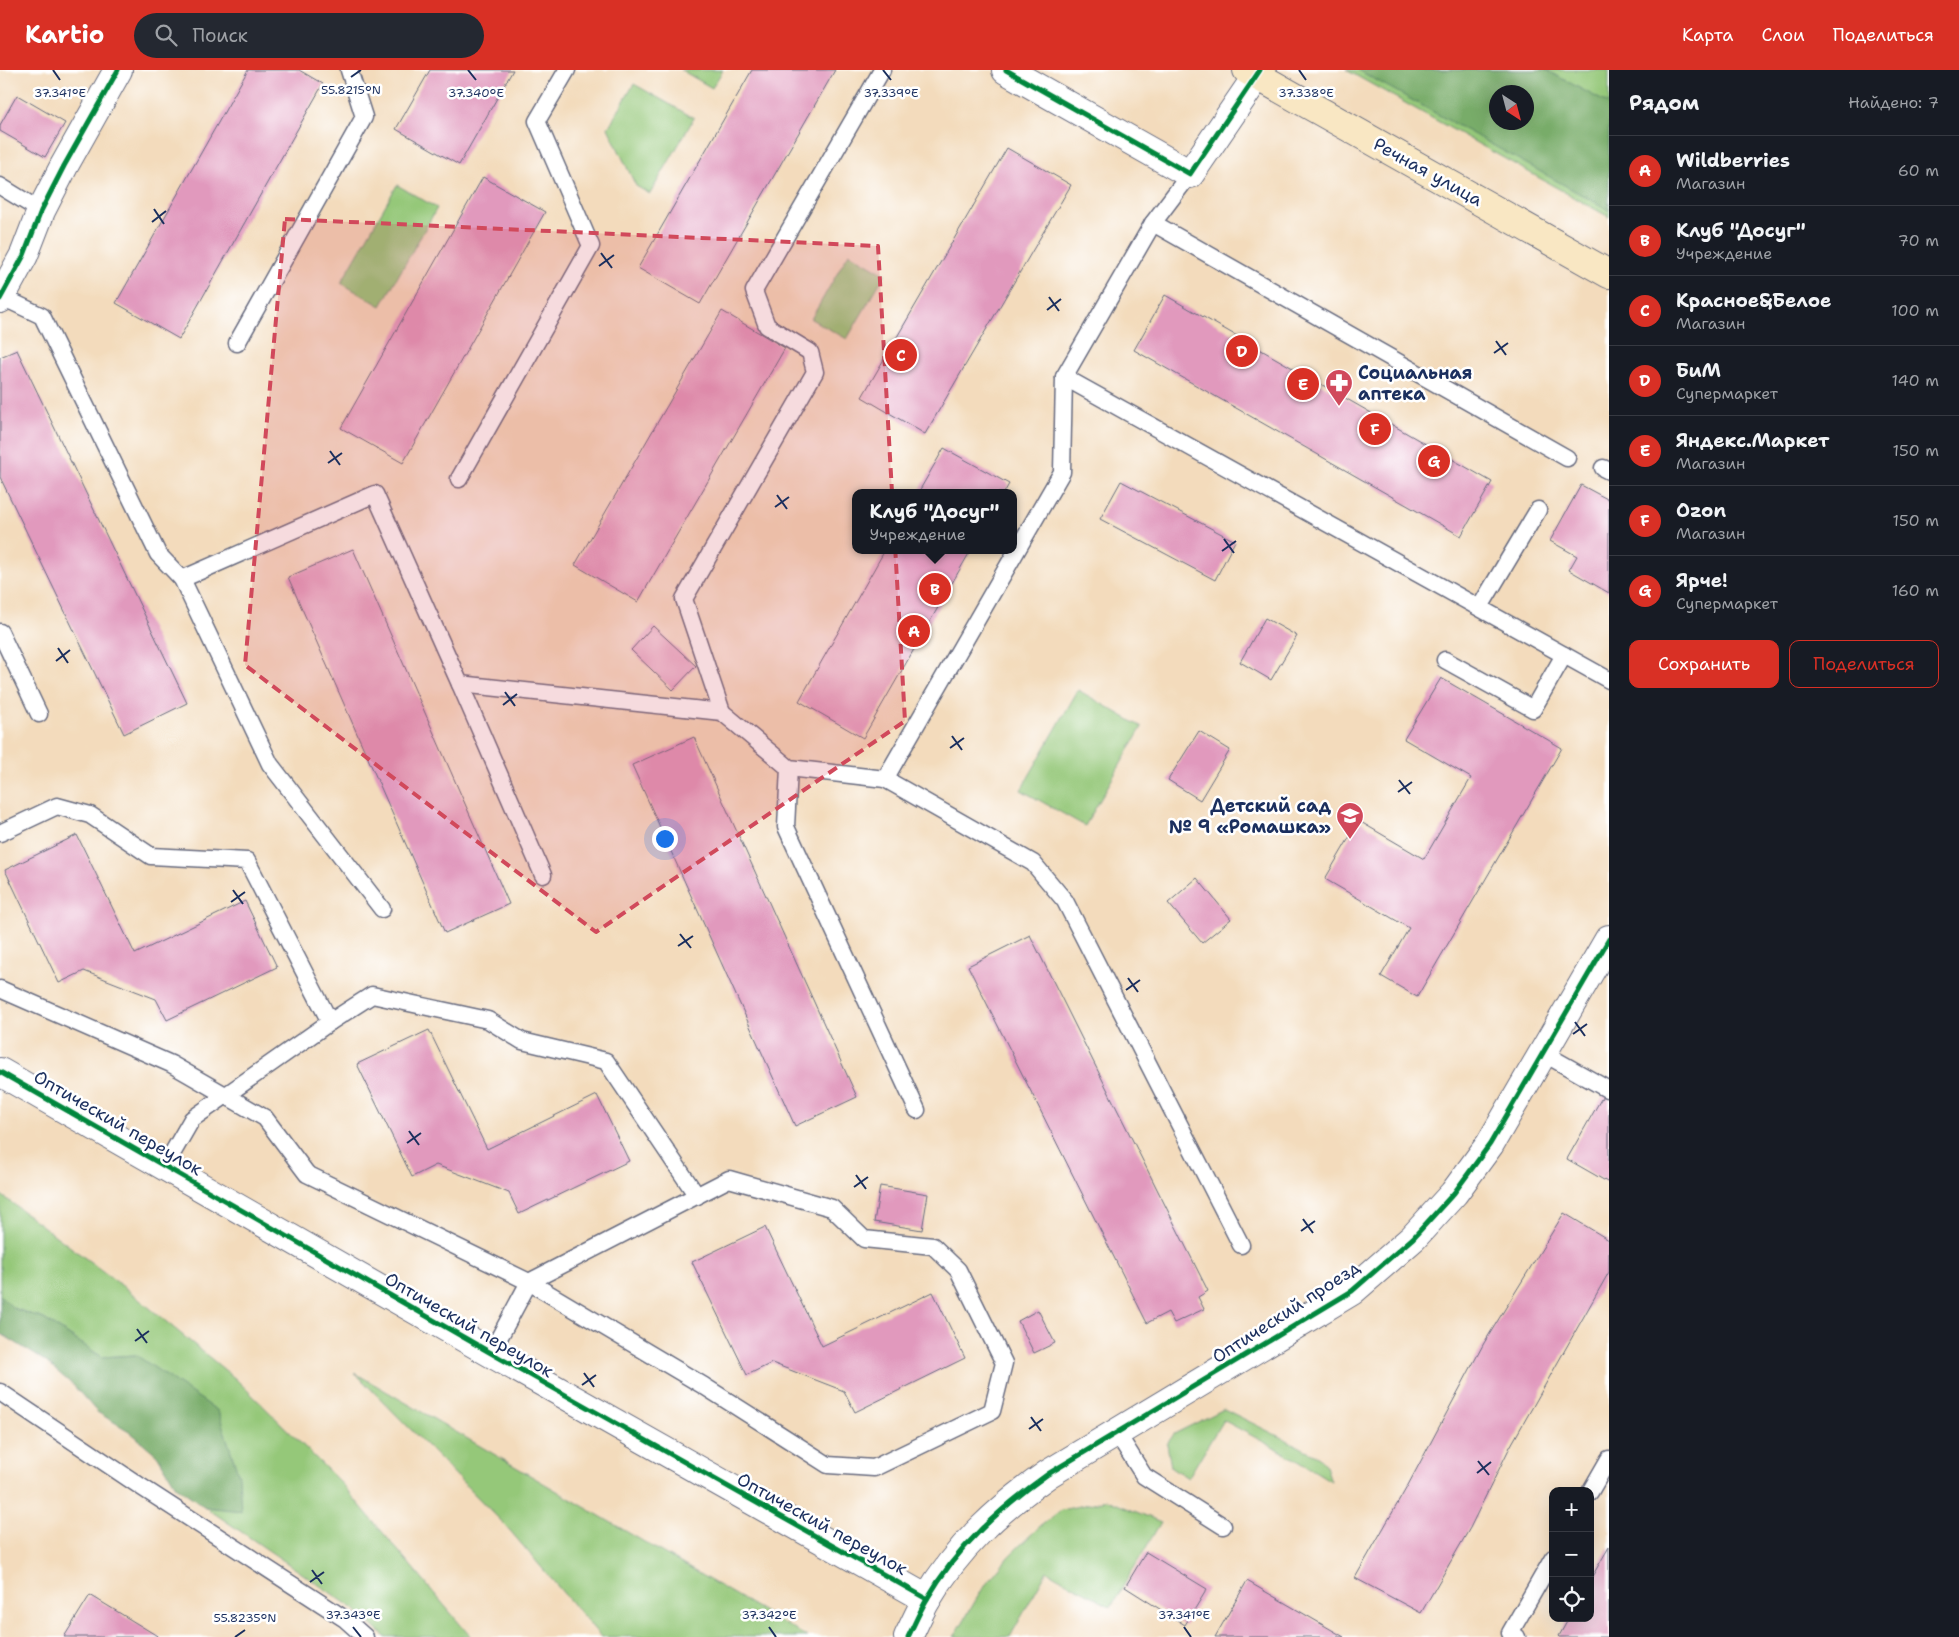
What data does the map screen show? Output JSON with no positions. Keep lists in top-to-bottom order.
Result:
{
  "streets": {
    "main road": ["Речная улица"],
    "street": ["Оптический переулок", "Оптический проезд"]
  },
  "crossings": [
    ["Оптический переулок", "Оптический проезд"]
  ],
  "places": {
    "pharmacy": ["Социальная аптека"],
    "school or university": ["Детский сад № 9 «Ромашка»"]
  },
  "north": "bottom right",
  "page": {
    "header": "Kartio",
    "search": "Поиск",
    "nav": ["Карта", "Слои", "Поделиться"],
    "heading": ["Рядом", "Найдено: 7"],
    "list": [
      {
        "mark": "A",
        "name": "Wildberries",
        "note": "Магазин",
        "value": "60 m"
      },
      {
        "mark": "B",
        "name": "Клуб \"Досуг\"",
        "note": "Учреждение",
        "value": "70 m"
      },
      {
        "mark": "C",
        "name": "Красное&Белое",
        "note": "Магазин",
        "value": "100 m"
      },
      {
        "mark": "D",
        "name": "БиМ",
        "note": "Супермаркет",
        "value": "140 m"
      },
      {
        "mark": "E",
        "name": "Яндекс.Маркет",
        "note": "Магазин",
        "value": "150 m"
      },
      {
        "mark": "F",
        "name": "Ozon",
        "note": "Магазин",
        "value": "150 m"
      },
      {
        "mark": "G",
        "name": "Ярче!",
        "note": "Супермаркет",
        "value": "160 m"
      }
    ],
    "pins": [
      "D",
      "C",
      "E",
      "F",
      "G",
      "B",
      "A"
    ],
    "popup": ["Клуб \"Досуг\"", "Учреждение"],
    "buttons": ["Сохранить", "Поделиться"],
    "map_buttons": ["+", "−"]
  },
  "coordinates": [
    "55.8215°N",
    "37.341°E",
    "37.340°E",
    "37.339°E",
    "37.338°E",
    "37.343°E",
    "37.342°E",
    "55.8235°N"
  ]
}
